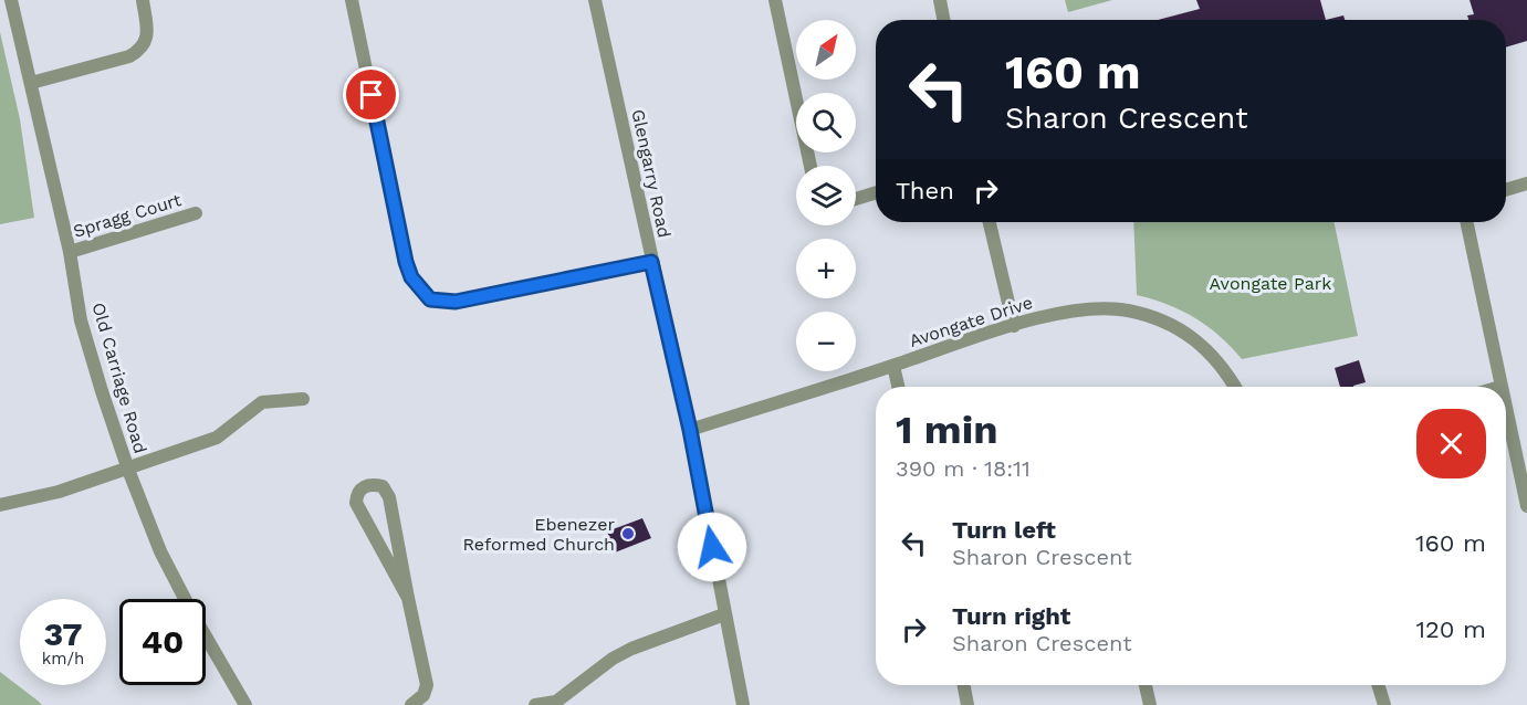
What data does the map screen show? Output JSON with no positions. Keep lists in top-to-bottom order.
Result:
{
  "streets": {
    "street": [
      "Glengarry Road",
      "Spragg Court",
      "Avongate Drive",
      "Old Carriage Road"
    ]
  },
  "crossings": [
    ["Glengarry Road", "Avongate Drive"],
    ["Spragg Court", "Old Carriage Road"]
  ],
  "parks": ["Avongate Park"],
  "places": ["Ebenezer Reformed Church"],
  "north": "top right",
  "page": {
    "map_buttons": ["+", "−"],
    "turn": ["160 m", "Sharon Crescent"],
    "then": "Then",
    "heading": ["1 min", "390 m · 18:11"],
    "list": [
      {
        "name": "Turn left",
        "note": "Sharon Crescent",
        "value": "160 m"
      },
      {
        "name": "Turn right",
        "note": "Sharon Crescent",
        "value": "120 m"
      }
    ],
    "speed": "37 km/h",
    "limit": "40"
  }
}
